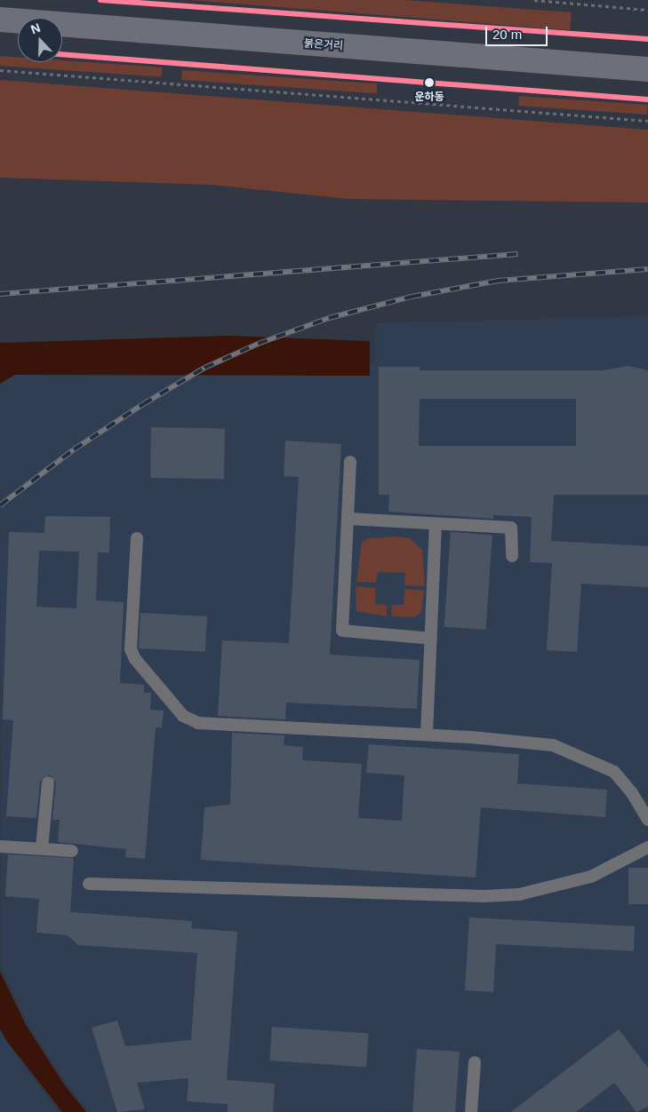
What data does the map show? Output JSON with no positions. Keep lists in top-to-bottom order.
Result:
{
  "streets": {
    "main road": ["붉은거리"]
  },
  "places": ["운하동"],
  "scale_bar": "20 m",
  "north": "top"
}
